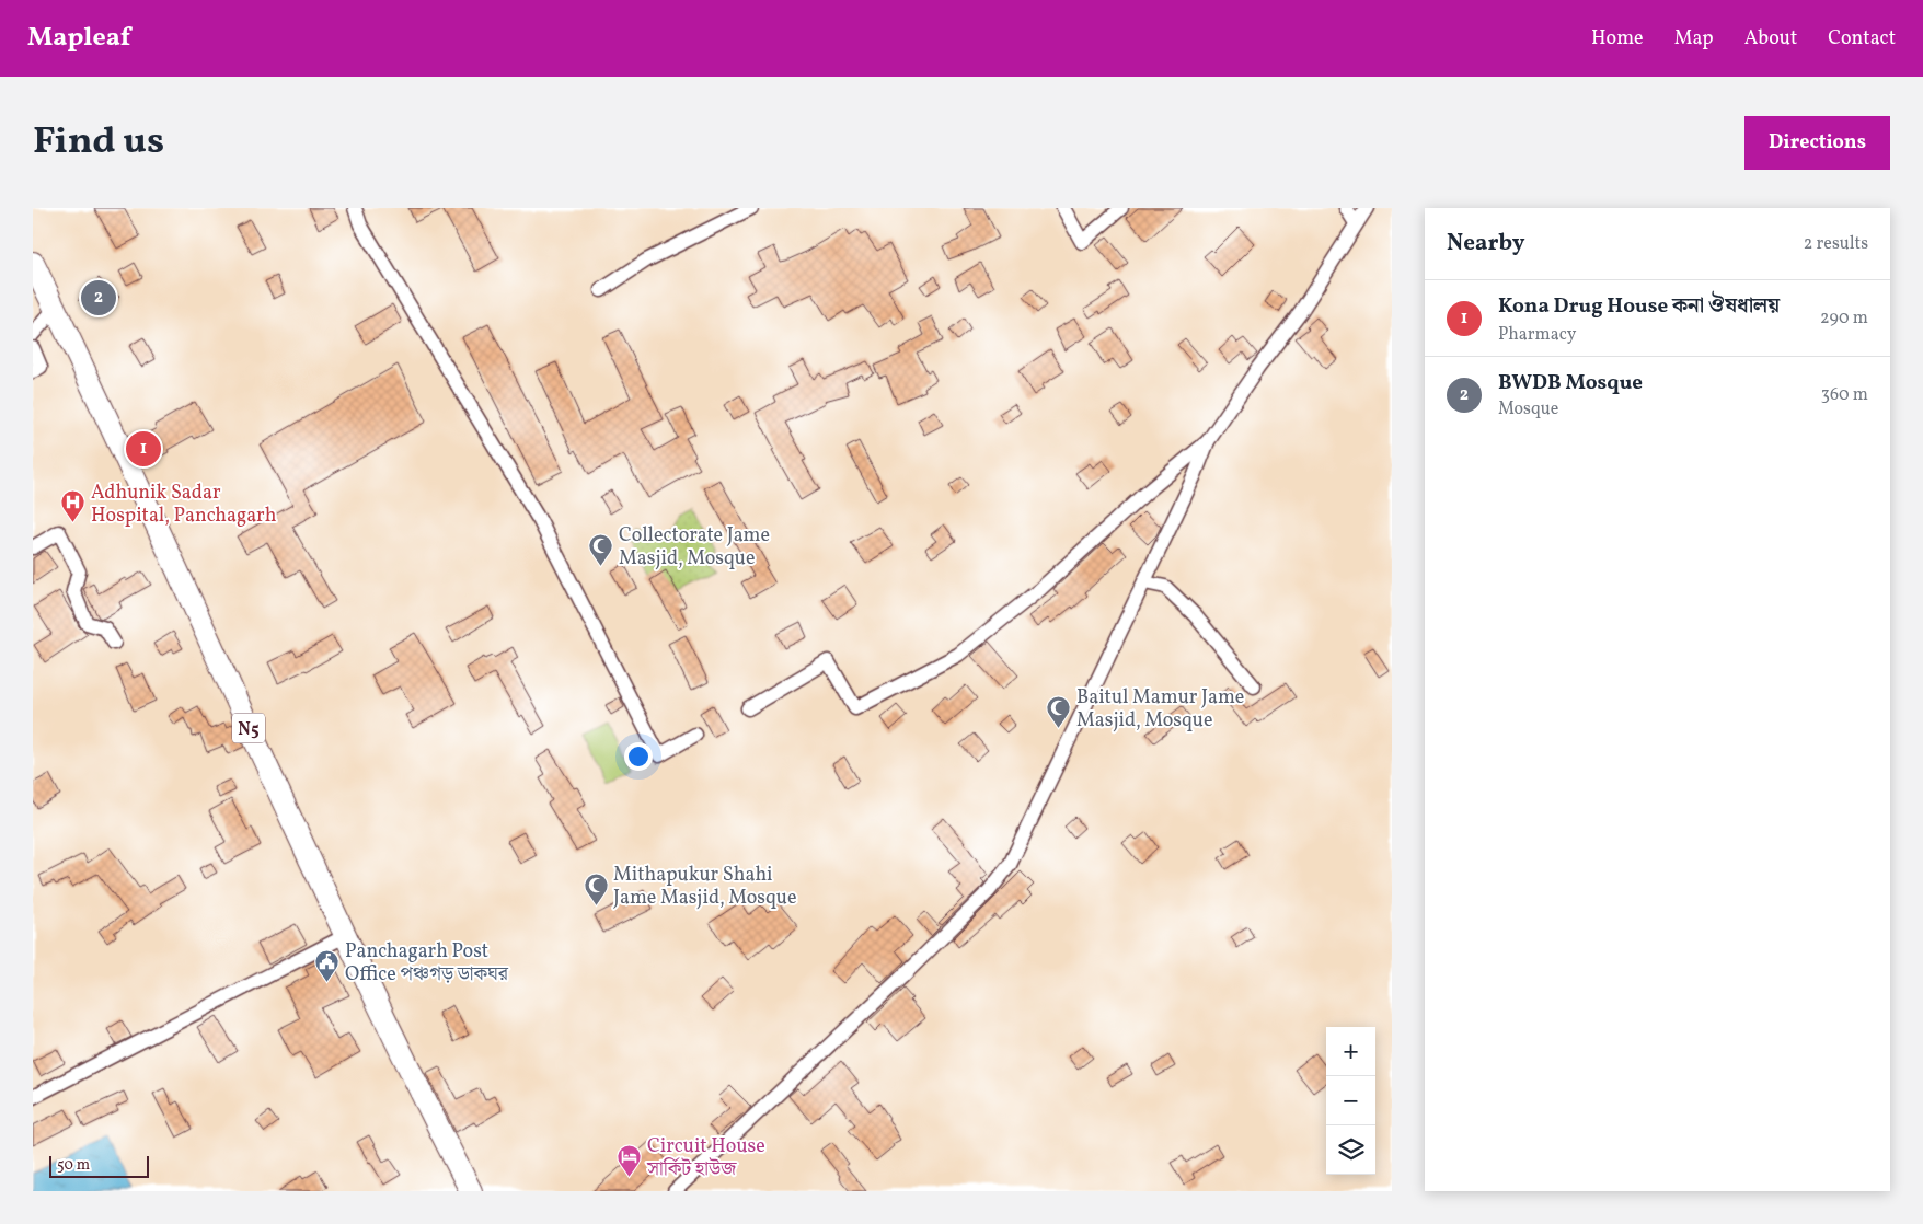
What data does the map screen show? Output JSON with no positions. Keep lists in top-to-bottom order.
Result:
{
  "streets": {
    "highway": ["N5"]
  },
  "places": {
    "hospital": ["Adhunik Sadar Hospital, Panchagarh"],
    "mosque": ["Collectorate Jame Masjid, Mosque", "Baitul Mamur Jame Masjid, Mosque", "Mithapukur Shahi Jame Masjid, Mosque"],
    "public building": ["Panchagarh Post Office পঞ্চগড় ডাকঘর"],
    "hotel": ["Circuit House সার্কিট হাউজ"]
  },
  "scale_bar": "50 m",
  "page": {
    "header": "Mapleaf",
    "nav": [
      "Home",
      "Map",
      "About",
      "Contact"
    ],
    "title": "Find us",
    "buttons": "Directions",
    "heading": ["Nearby", "2 results"],
    "pins": ["2", "1"],
    "list": [
      {
        "mark": "1",
        "name": "Kona Drug House কনা ঔষধালয়",
        "note": "Pharmacy",
        "value": "290 m"
      },
      {
        "mark": "2",
        "name": "BWDB Mosque",
        "note": "Mosque",
        "value": "360 m"
      }
    ],
    "map_buttons": ["+", "−"],
    "scale": "50 m"
  }
}
